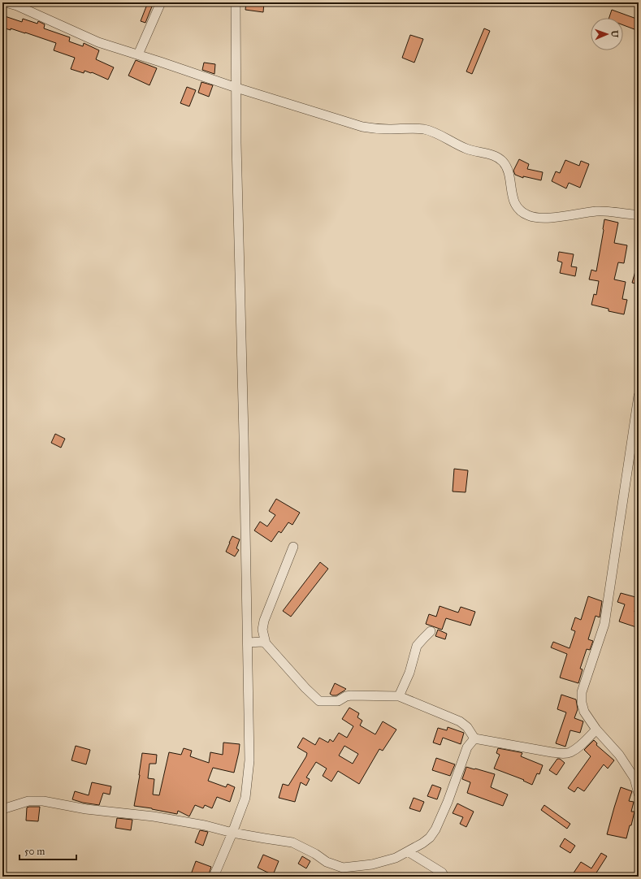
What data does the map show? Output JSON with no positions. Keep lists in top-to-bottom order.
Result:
{
  "scale_bar": "50 m",
  "north": "right"
}
